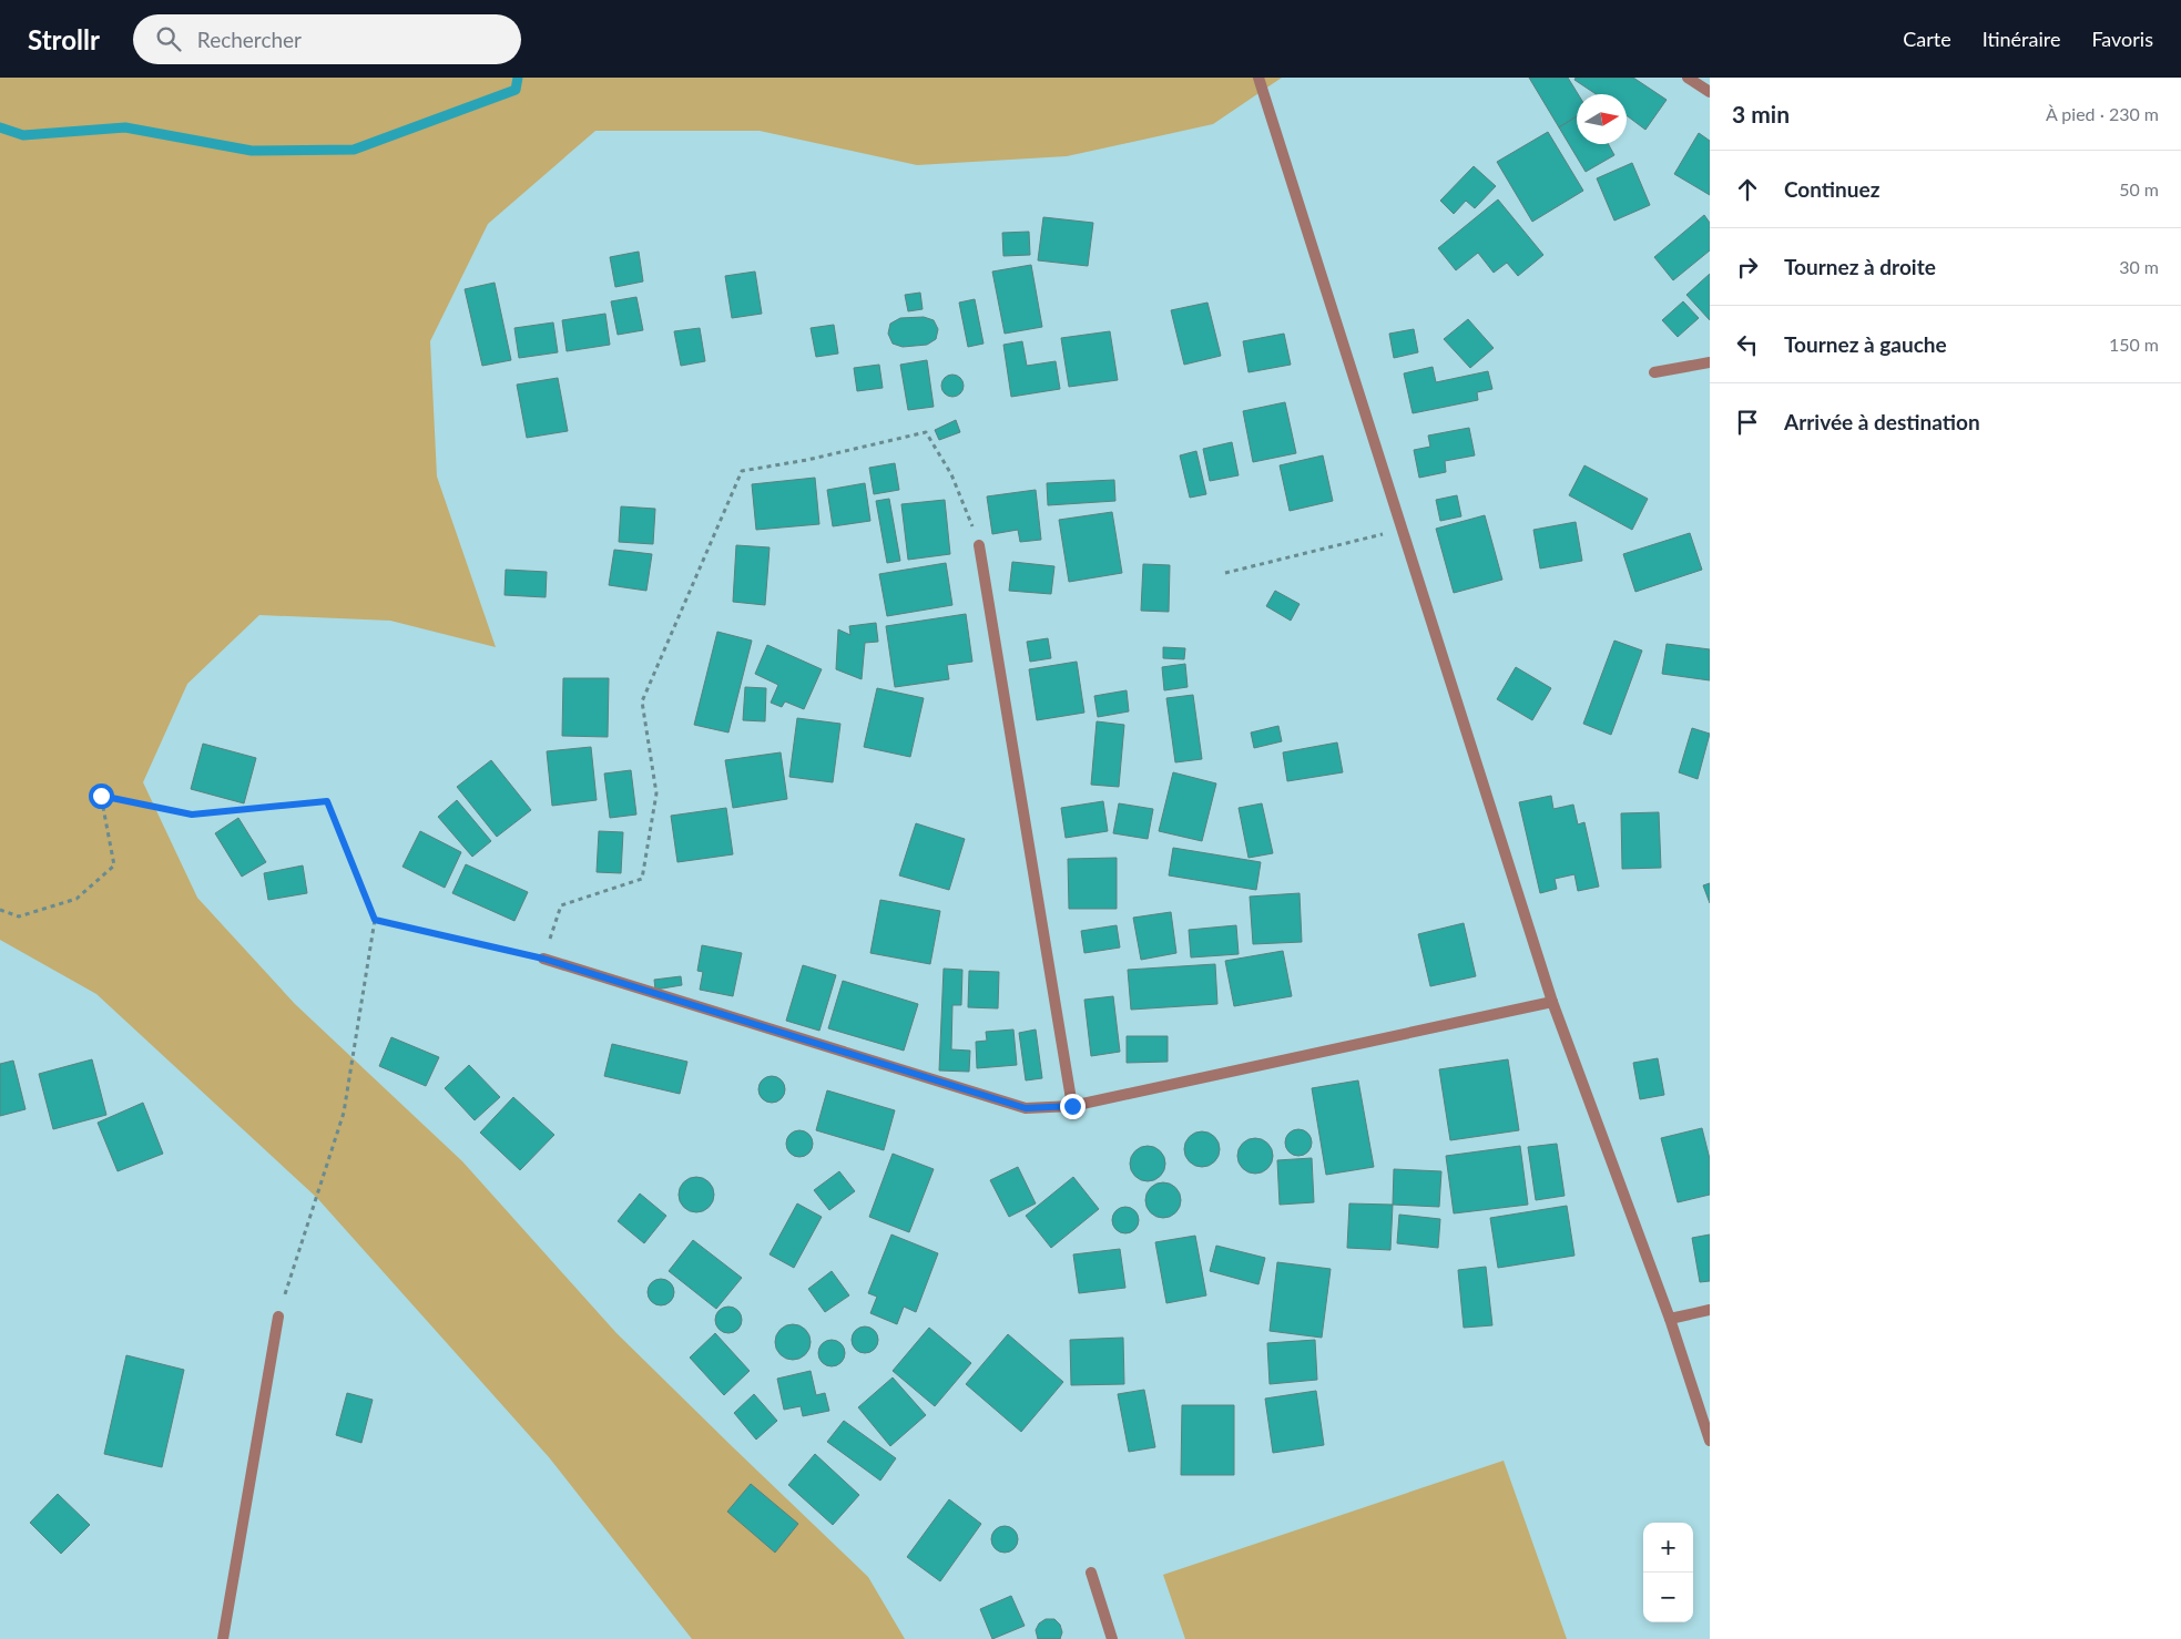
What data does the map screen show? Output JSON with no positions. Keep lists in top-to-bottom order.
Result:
{
  "north": "right",
  "page": {
    "header": "Strollr",
    "search": "Rechercher",
    "nav": ["Carte", "Itinéraire", "Favoris"],
    "heading": ["3 min", "À pied · 230 m"],
    "list": [
      ["Continuez", "50 m"],
      ["Tournez à droite", "30 m"],
      ["Tournez à gauche", "150 m"],
      "Arrivée à destination"
    ],
    "map_buttons": ["+", "−"]
  }
}
